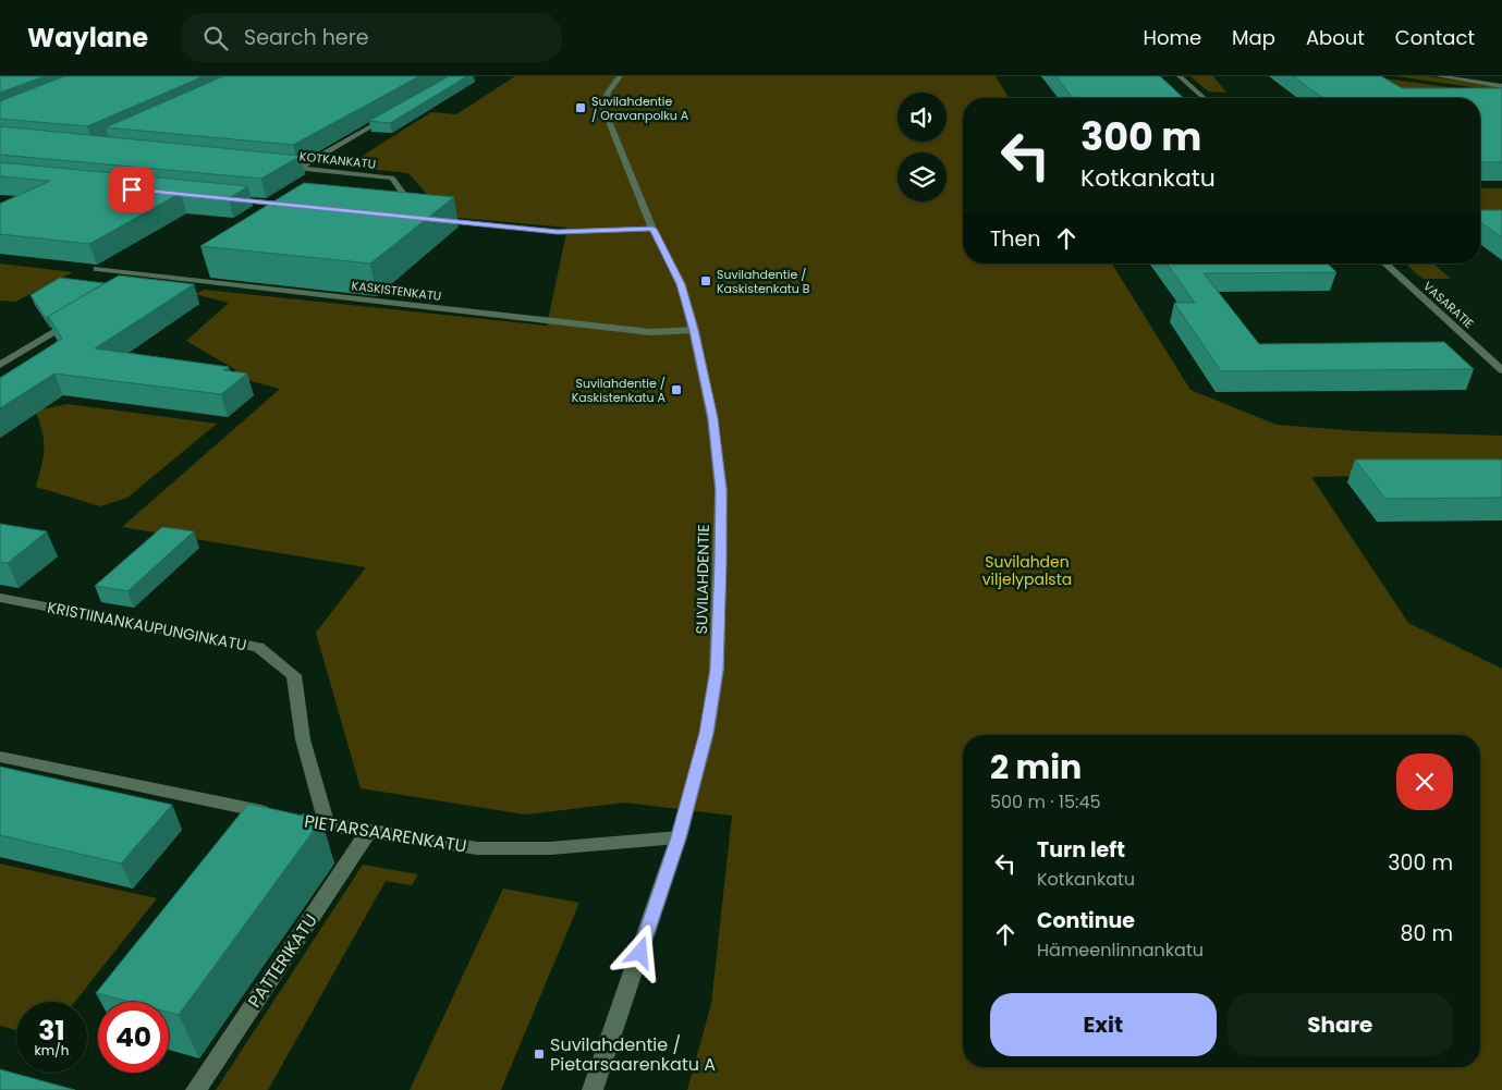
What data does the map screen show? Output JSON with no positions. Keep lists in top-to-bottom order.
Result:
{
  "streets": {
    "street": [
      "KOTKANKATU",
      "KASKISTENKATU",
      "VASARATIE",
      "SUVILAHDENTIE",
      "KRISTIINANKAUPUNGINKATU",
      "PIETARSAARENKATU",
      "PATTERIKATU"
    ]
  },
  "crossings": [
    ["KASKISTENKATU", "SUVILAHDENTIE"],
    ["SUVILAHDENTIE", "PIETARSAARENKATU"],
    ["KRISTIINANKAUPUNGINKATU", "PIETARSAARENKATU"],
    ["PIETARSAARENKATU", "PATTERIKATU"]
  ],
  "parks": ["Suvilahden viljelypalsta"],
  "places": {
    "transit": [
      "Suvilahdentie / Oravanpolku A",
      "Suvilahdentie / Kaskistenkatu B",
      "Suvilahdentie / Kaskistenkatu A",
      "Suvilahdentie / Pietarsaarenkatu A"
    ]
  },
  "page": {
    "header": "Waylane",
    "search": "Search here",
    "nav": [
      "Home",
      "Map",
      "About",
      "Contact"
    ],
    "turn": ["300 m", "Kotkankatu"],
    "then": "Then",
    "heading": ["2 min", "500 m · 15:45"],
    "list": [
      {
        "name": "Turn left",
        "note": "Kotkankatu",
        "value": "300 m"
      },
      {
        "name": "Continue",
        "note": "Hämeenlinnankatu",
        "value": "80 m"
      }
    ],
    "buttons": ["Exit", "Share"],
    "speed": "31 km/h",
    "limit": "40"
  }
}
